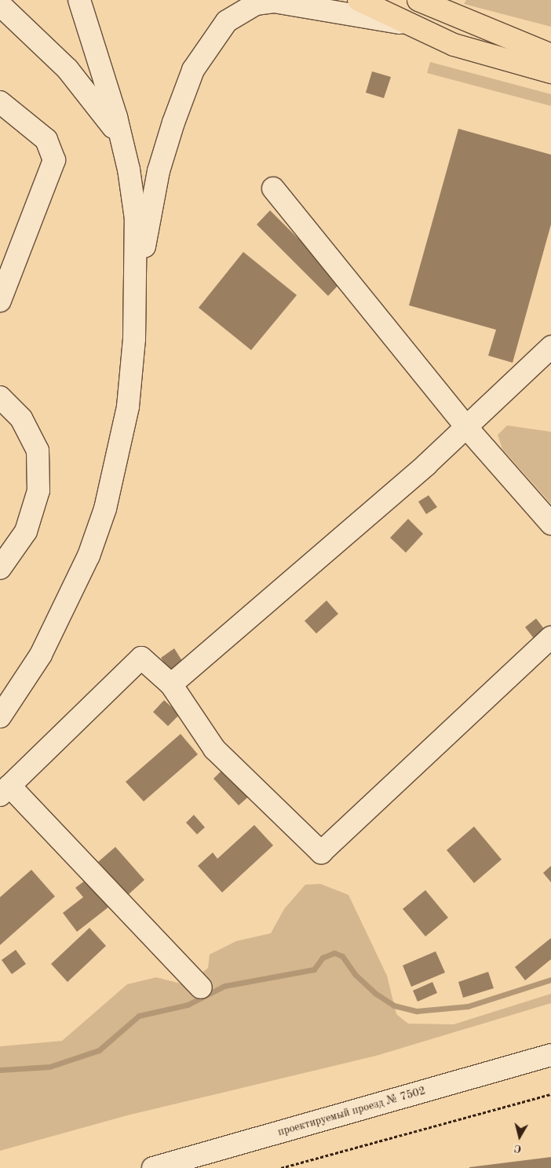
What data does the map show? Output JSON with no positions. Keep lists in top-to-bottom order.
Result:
{
  "streets": {
    "street": ["проектируемый проезд № 7502"]
  },
  "north": "bottom"
}
